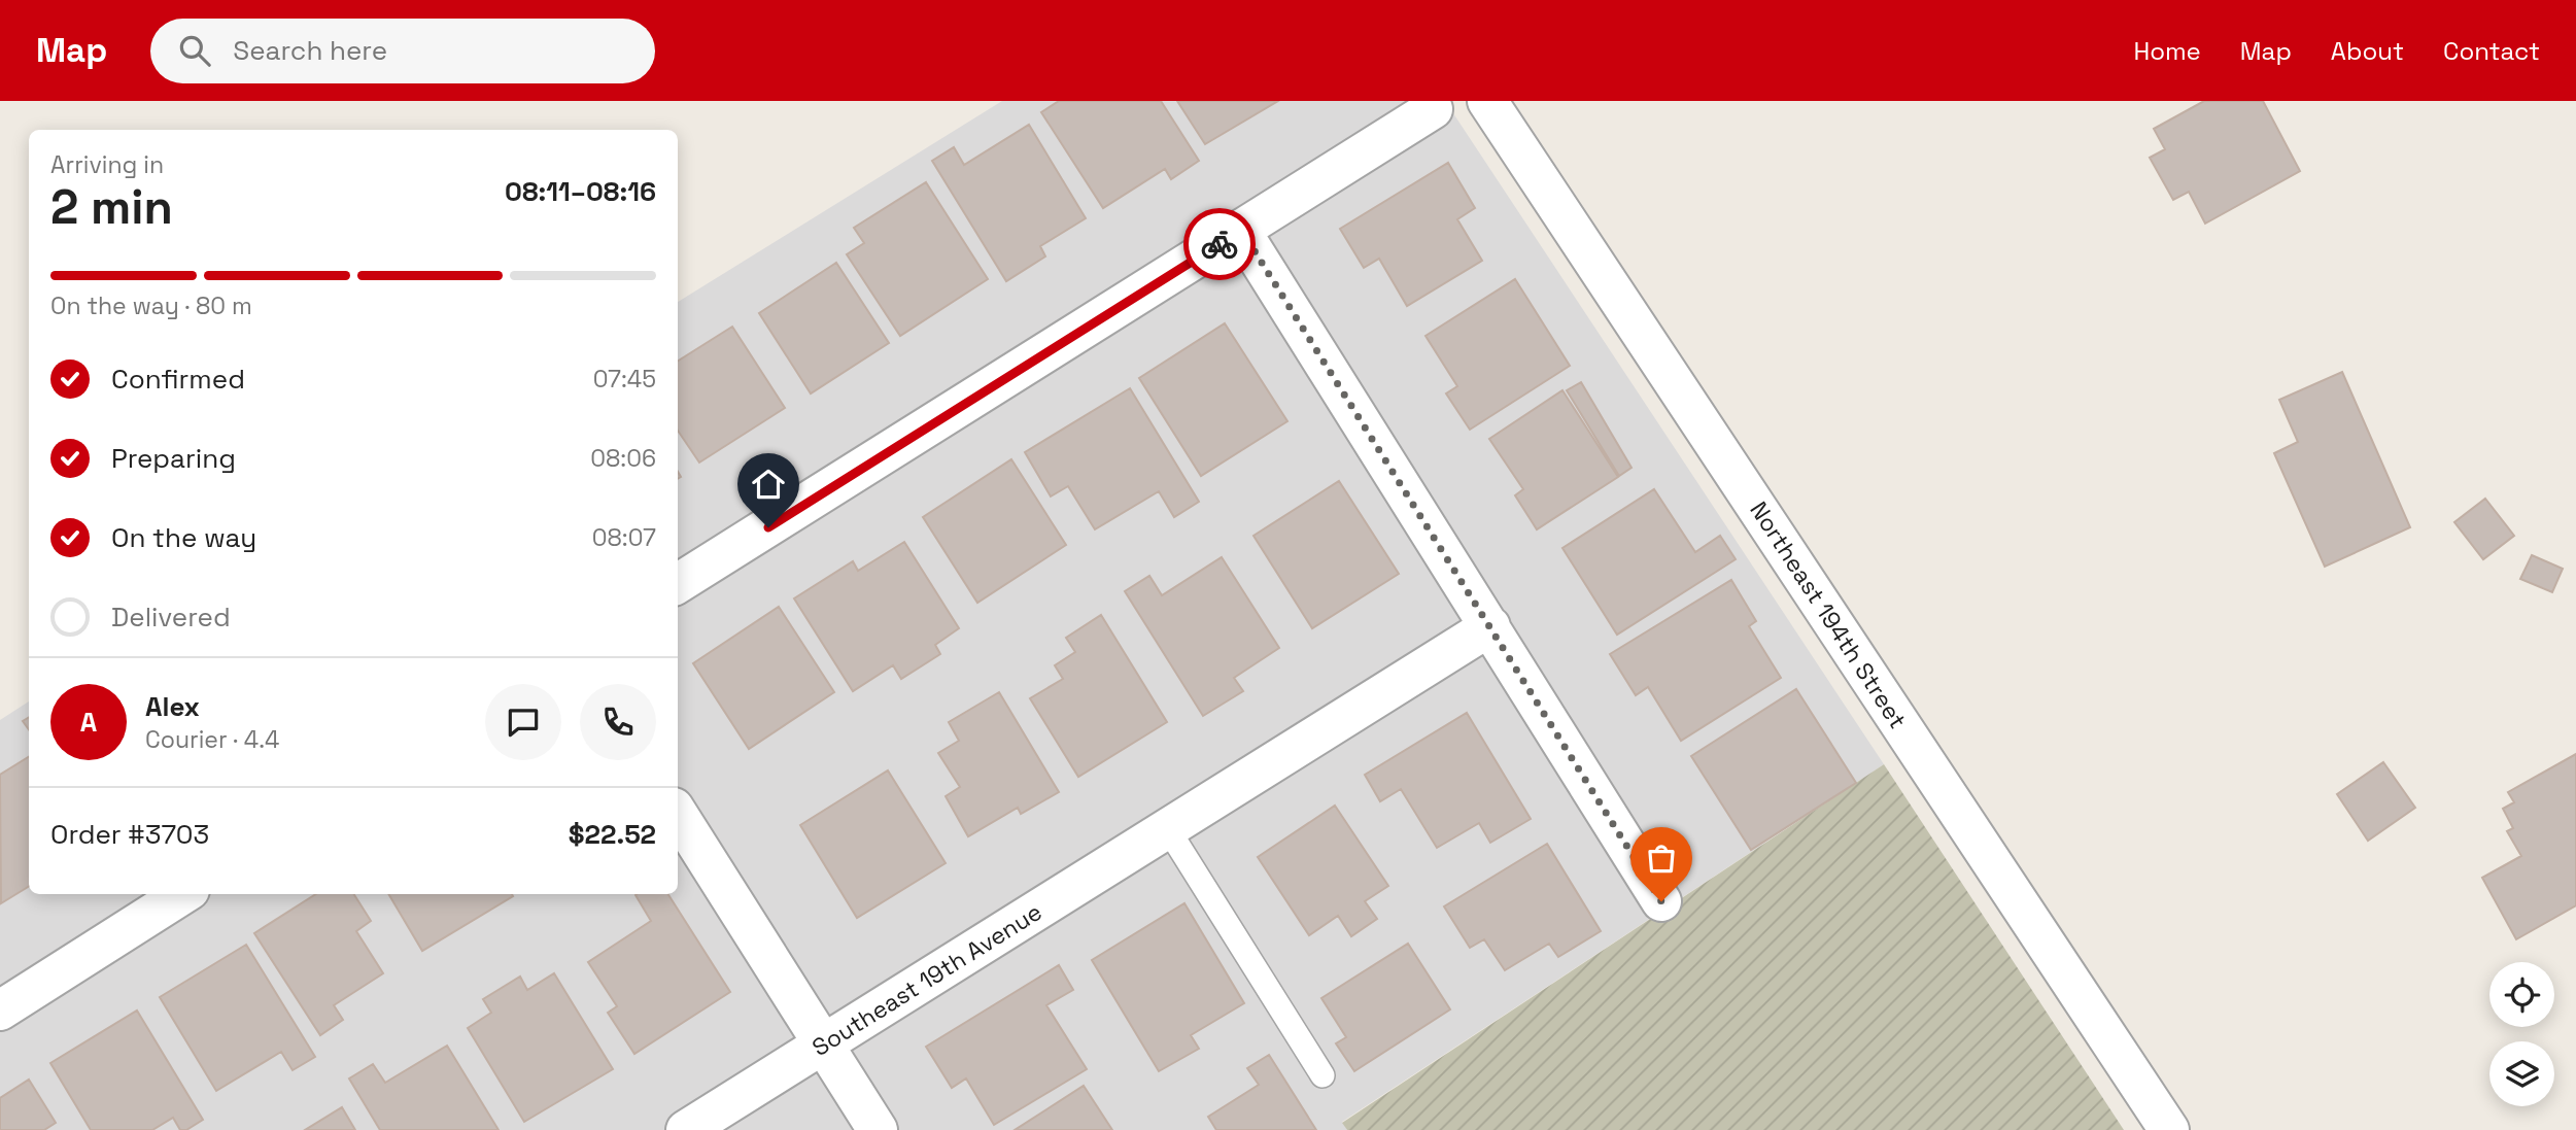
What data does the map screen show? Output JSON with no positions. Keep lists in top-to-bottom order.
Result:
{
  "streets": {
    "street": ["Northeast 194th Street", "Southeast 19th Avenue"]
  },
  "page": {
    "header": "Map",
    "search": "Search here",
    "nav": [
      "Home",
      "Map",
      "About",
      "Contact"
    ],
    "heading": ["2 min", "Arriving in", "08:11–08:16"],
    "panel": [
      "Alex",
      "Courier · 4.4",
      "Order #3703",
      "$22.52"
    ],
    "bar": "On the way · 80 m",
    "list": [
      ["Confirmed", "07:45"],
      ["Preparing", "08:06"],
      ["On the way", "08:07"],
      "Delivered"
    ],
    "round": "A"
  }
}
